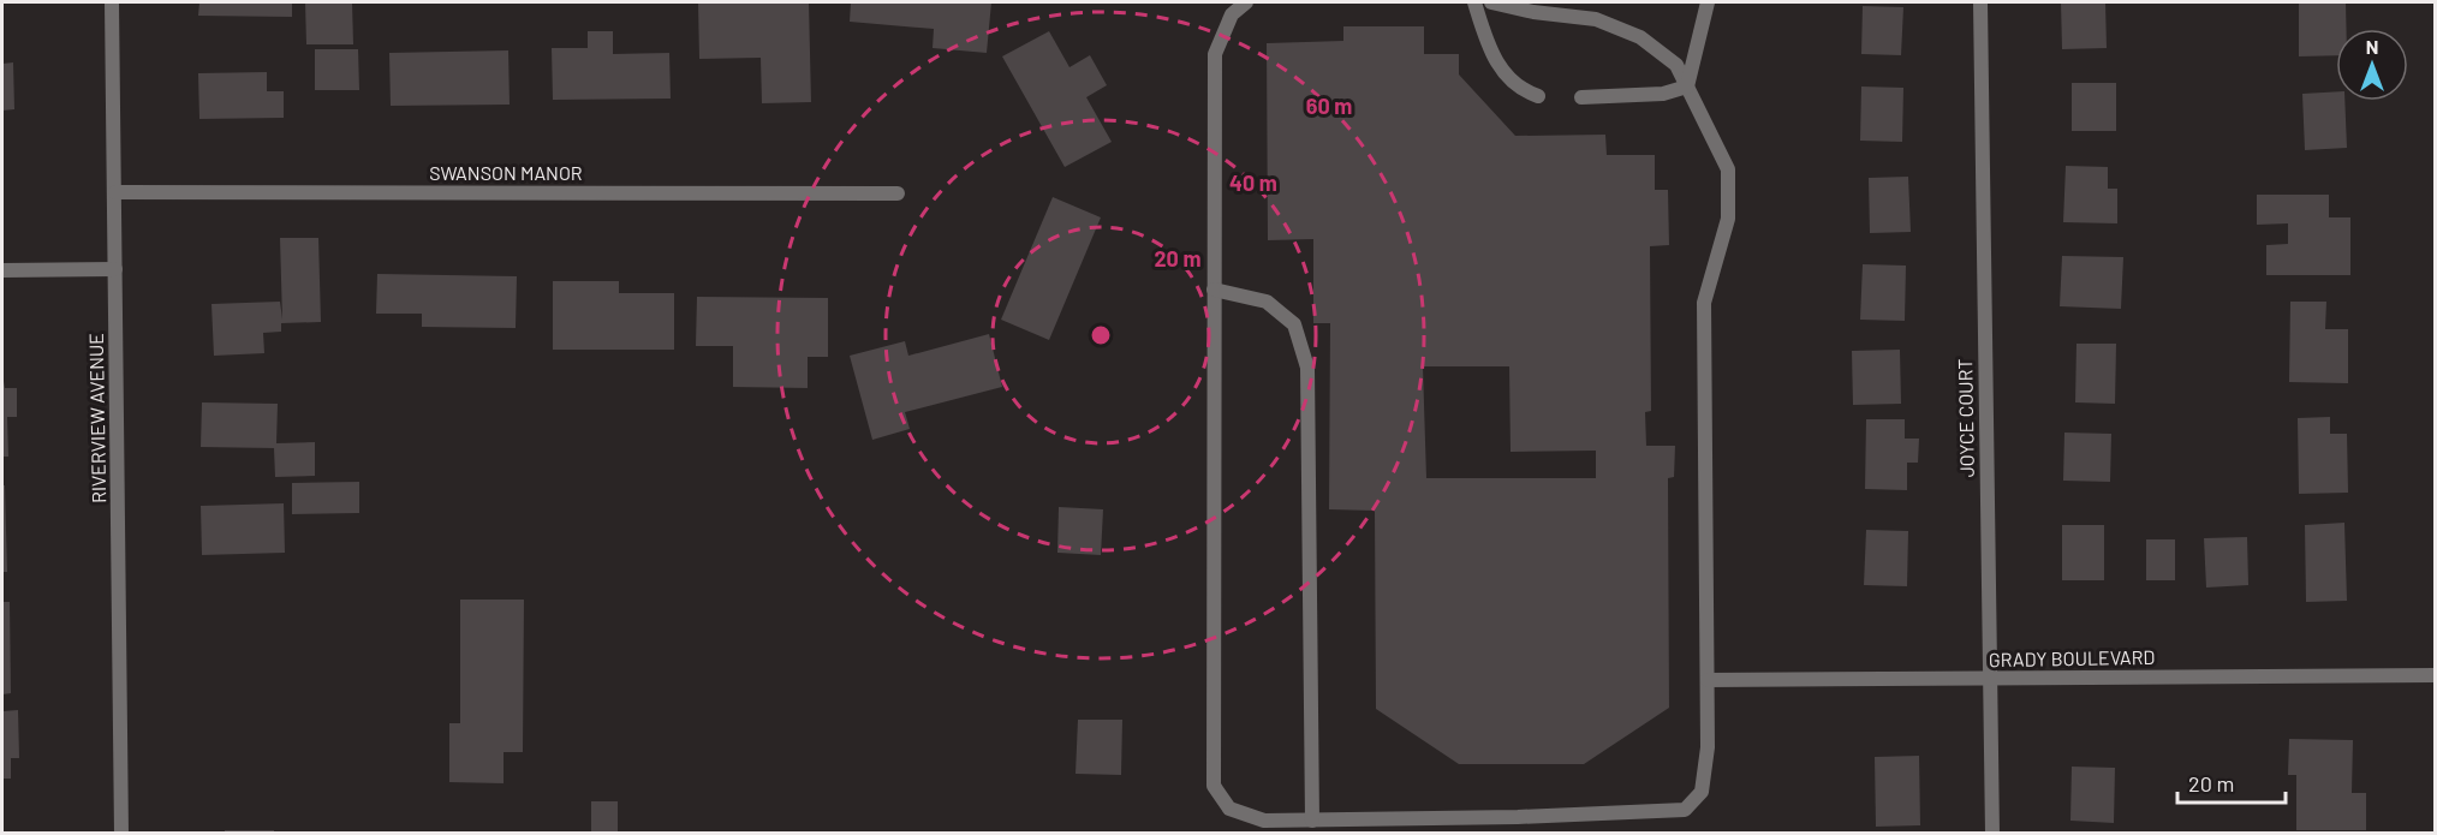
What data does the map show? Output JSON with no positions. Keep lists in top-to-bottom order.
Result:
{
  "streets": {
    "street": [
      "SWANSON MANOR",
      "RIVERVIEW AVENUE",
      "JOYCE COURT",
      "GRADY BOULEVARD"
    ]
  },
  "crossings": [
    ["SWANSON MANOR", "RIVERVIEW AVENUE"],
    ["JOYCE COURT", "GRADY BOULEVARD"]
  ],
  "scale_bar": "20 m",
  "north": "top",
  "rings": ["60 m", "40 m", "20 m"]
}
